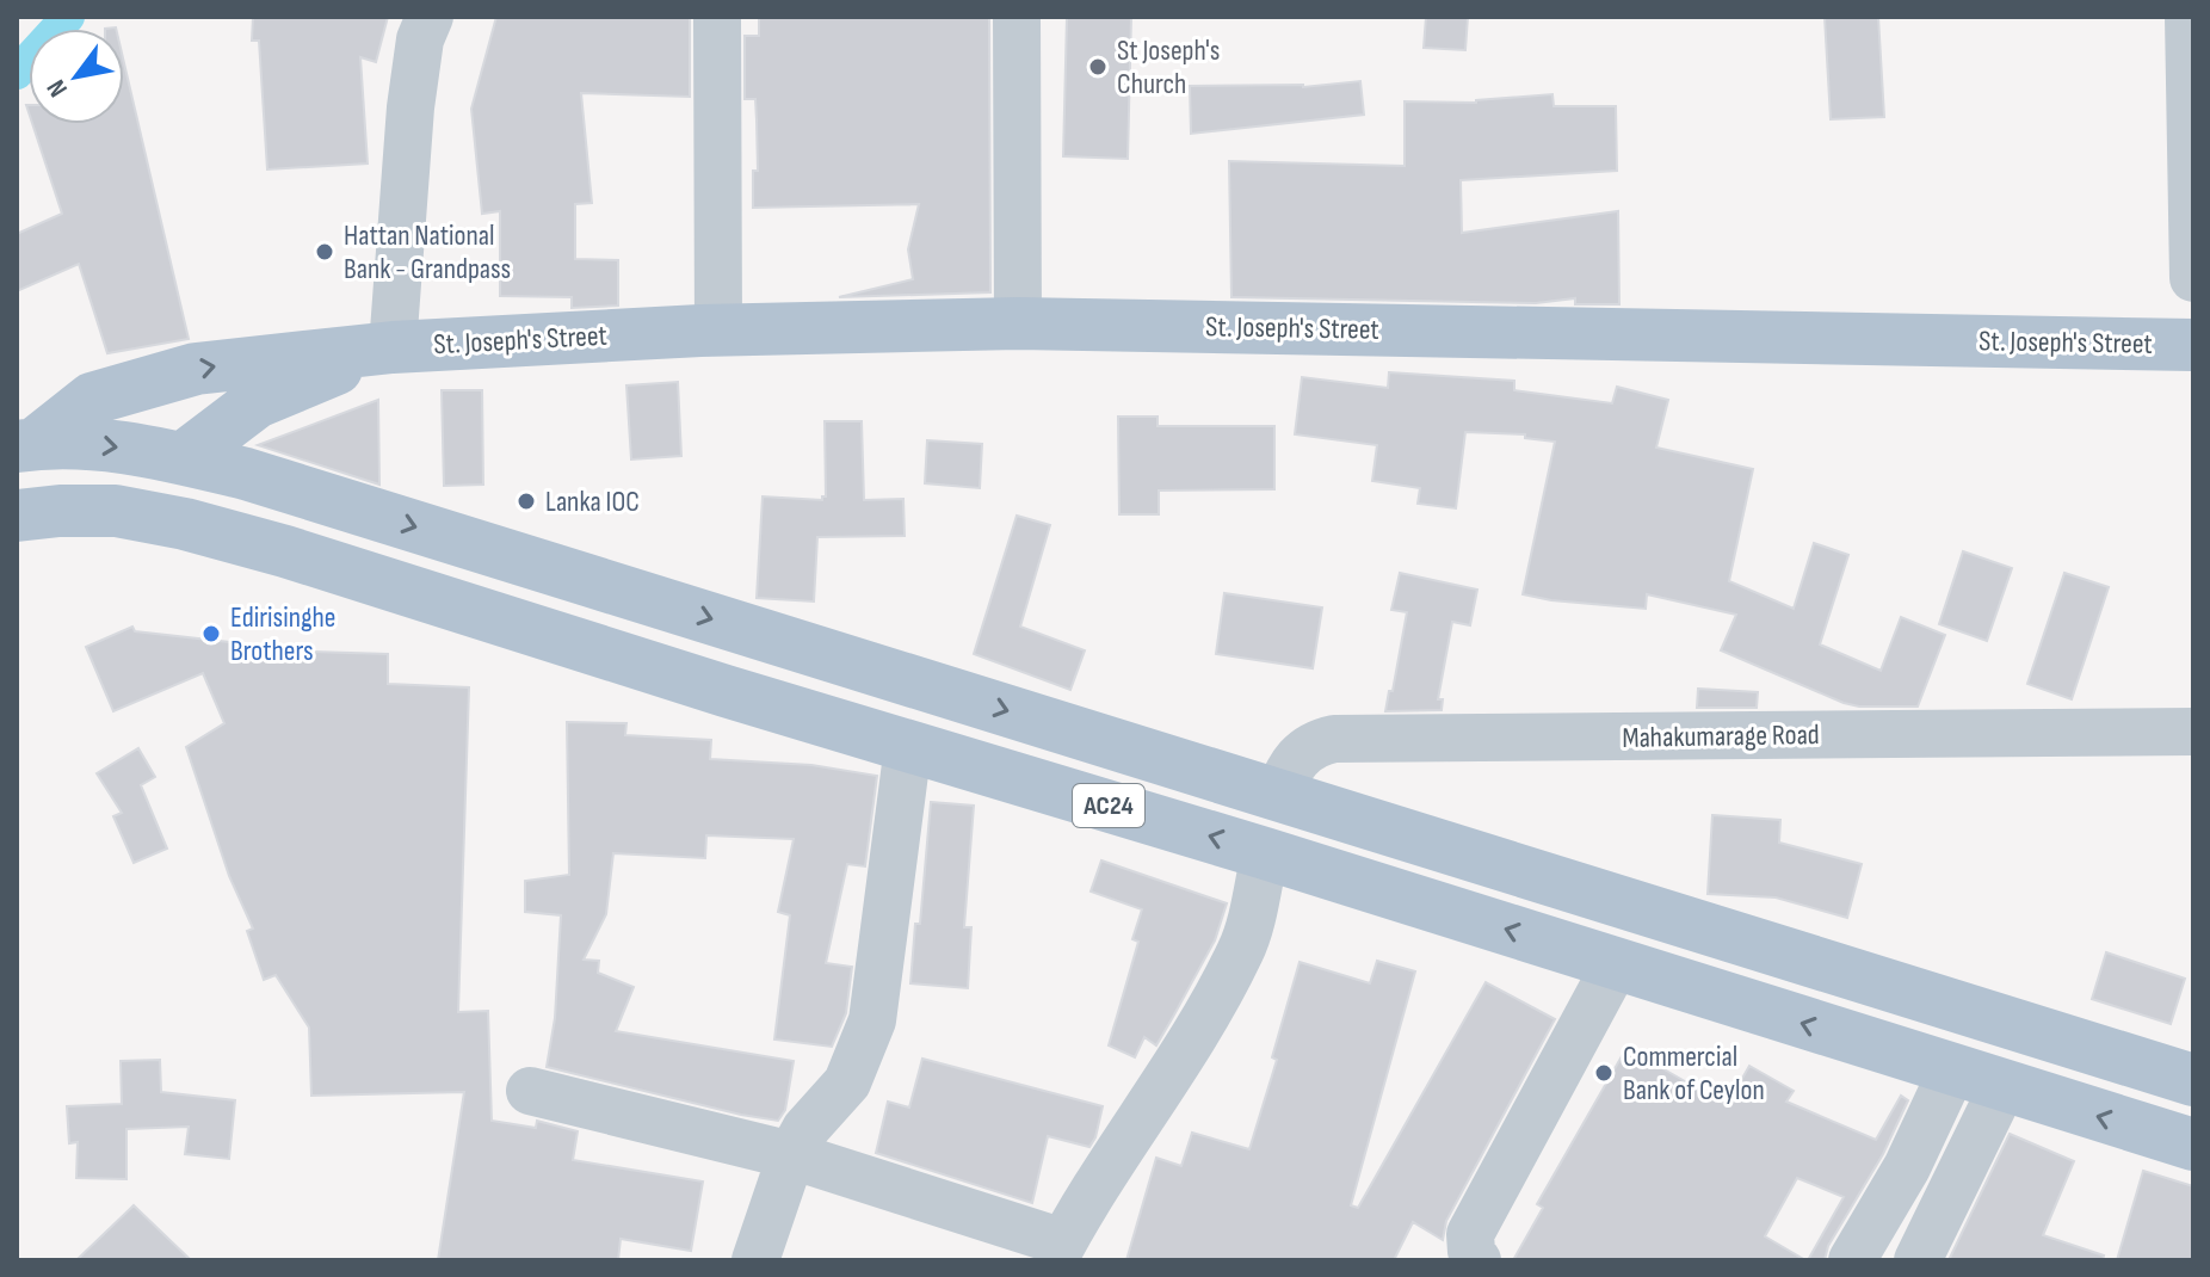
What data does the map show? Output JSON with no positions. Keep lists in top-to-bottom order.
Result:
{
  "streets": {
    "main road": ["St. Joseph's Street", "AC24"],
    "street": ["Mahakumarage Road"]
  },
  "crossings": [
    ["St. Joseph's Street", "AC24"],
    ["Mahakumarage Road", "AC24"]
  ],
  "places": [
    "St Joseph's Church",
    "Hattan National Bank - Grandpass",
    "Lanka IOC",
    "Edirisinghe Brothers",
    "Commercial Bank of Ceylon"
  ],
  "north": "bottom left"
}
